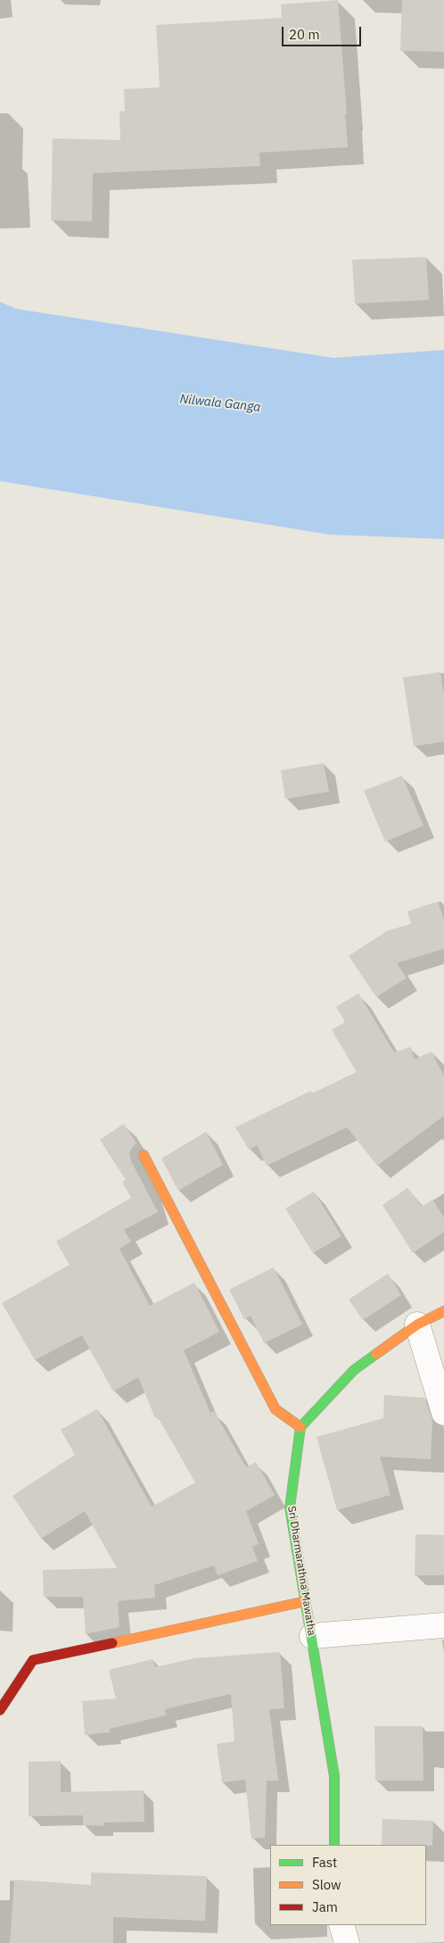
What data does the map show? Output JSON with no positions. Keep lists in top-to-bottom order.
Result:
{
  "streets": {
    "street": ["Sri Dharmarathna Mawatha"]
  },
  "water": ["Nilwala Ganga"],
  "legend": ["Fast", "Slow", "Jam"],
  "scale_bar": "20 m"
}
